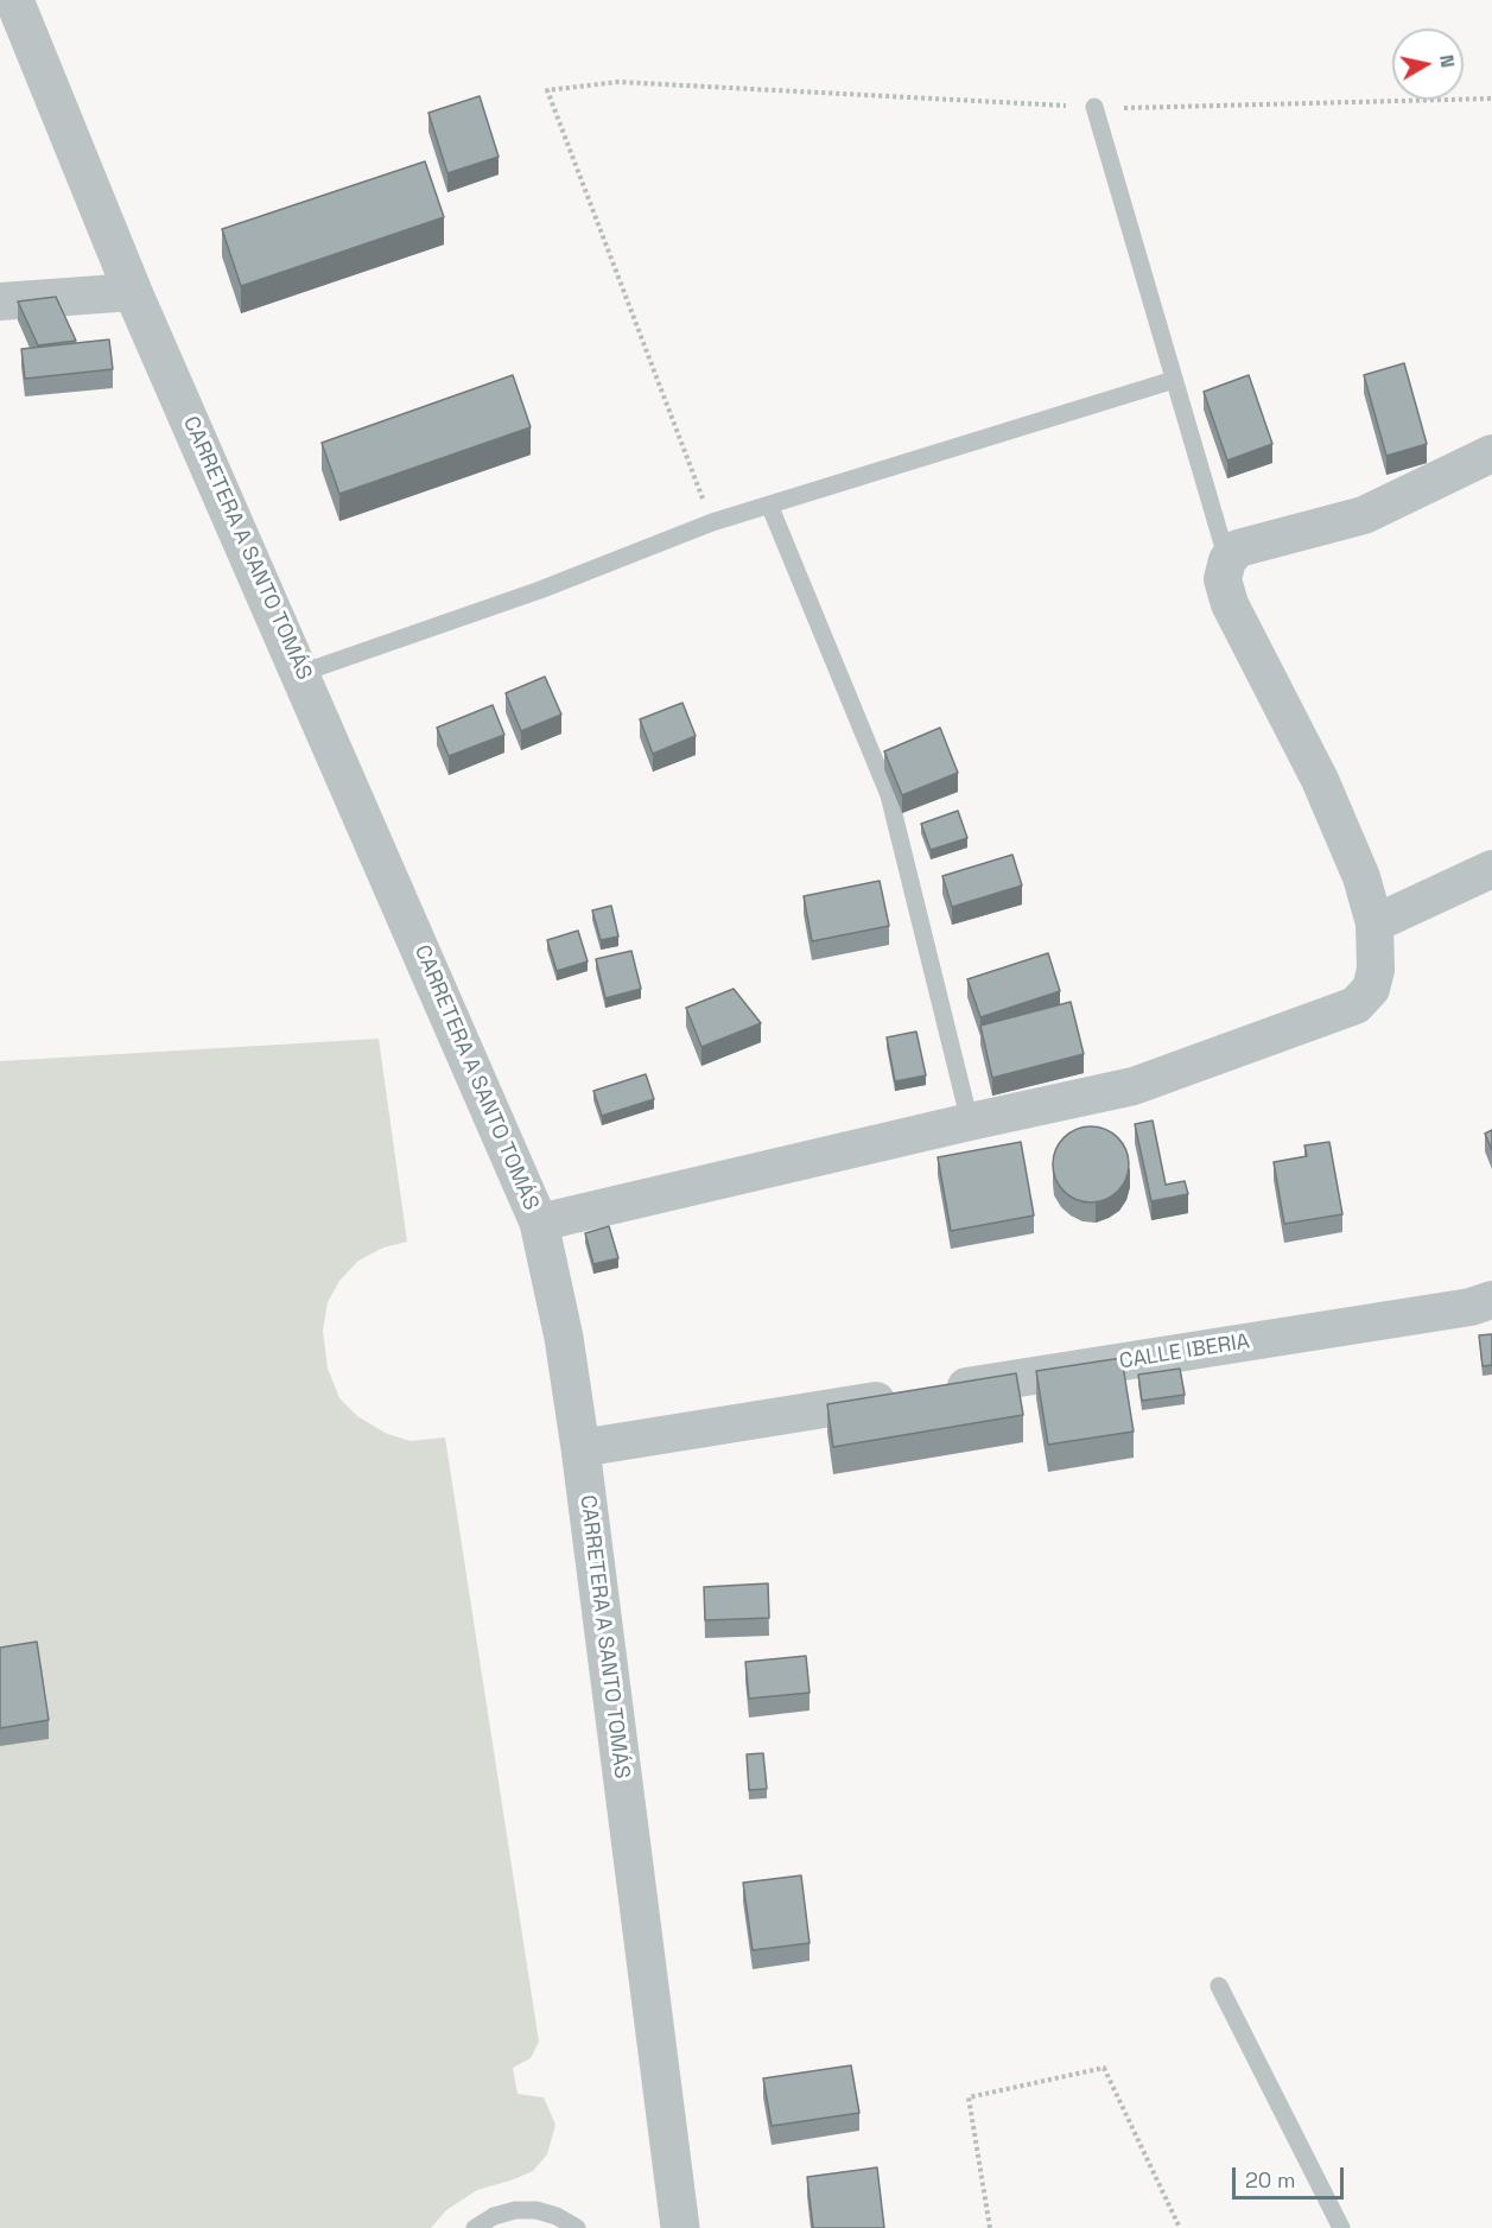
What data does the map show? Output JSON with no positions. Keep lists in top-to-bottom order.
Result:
{
  "streets": {
    "street": ["CARRETERA A SANTO TOMÁS", "CALLE IBERIA"]
  },
  "crossings": [
    ["CARRETERA A SANTO TOMÁS", "CALLE IBERIA"]
  ],
  "scale_bar": "20 m",
  "north": "right"
}
